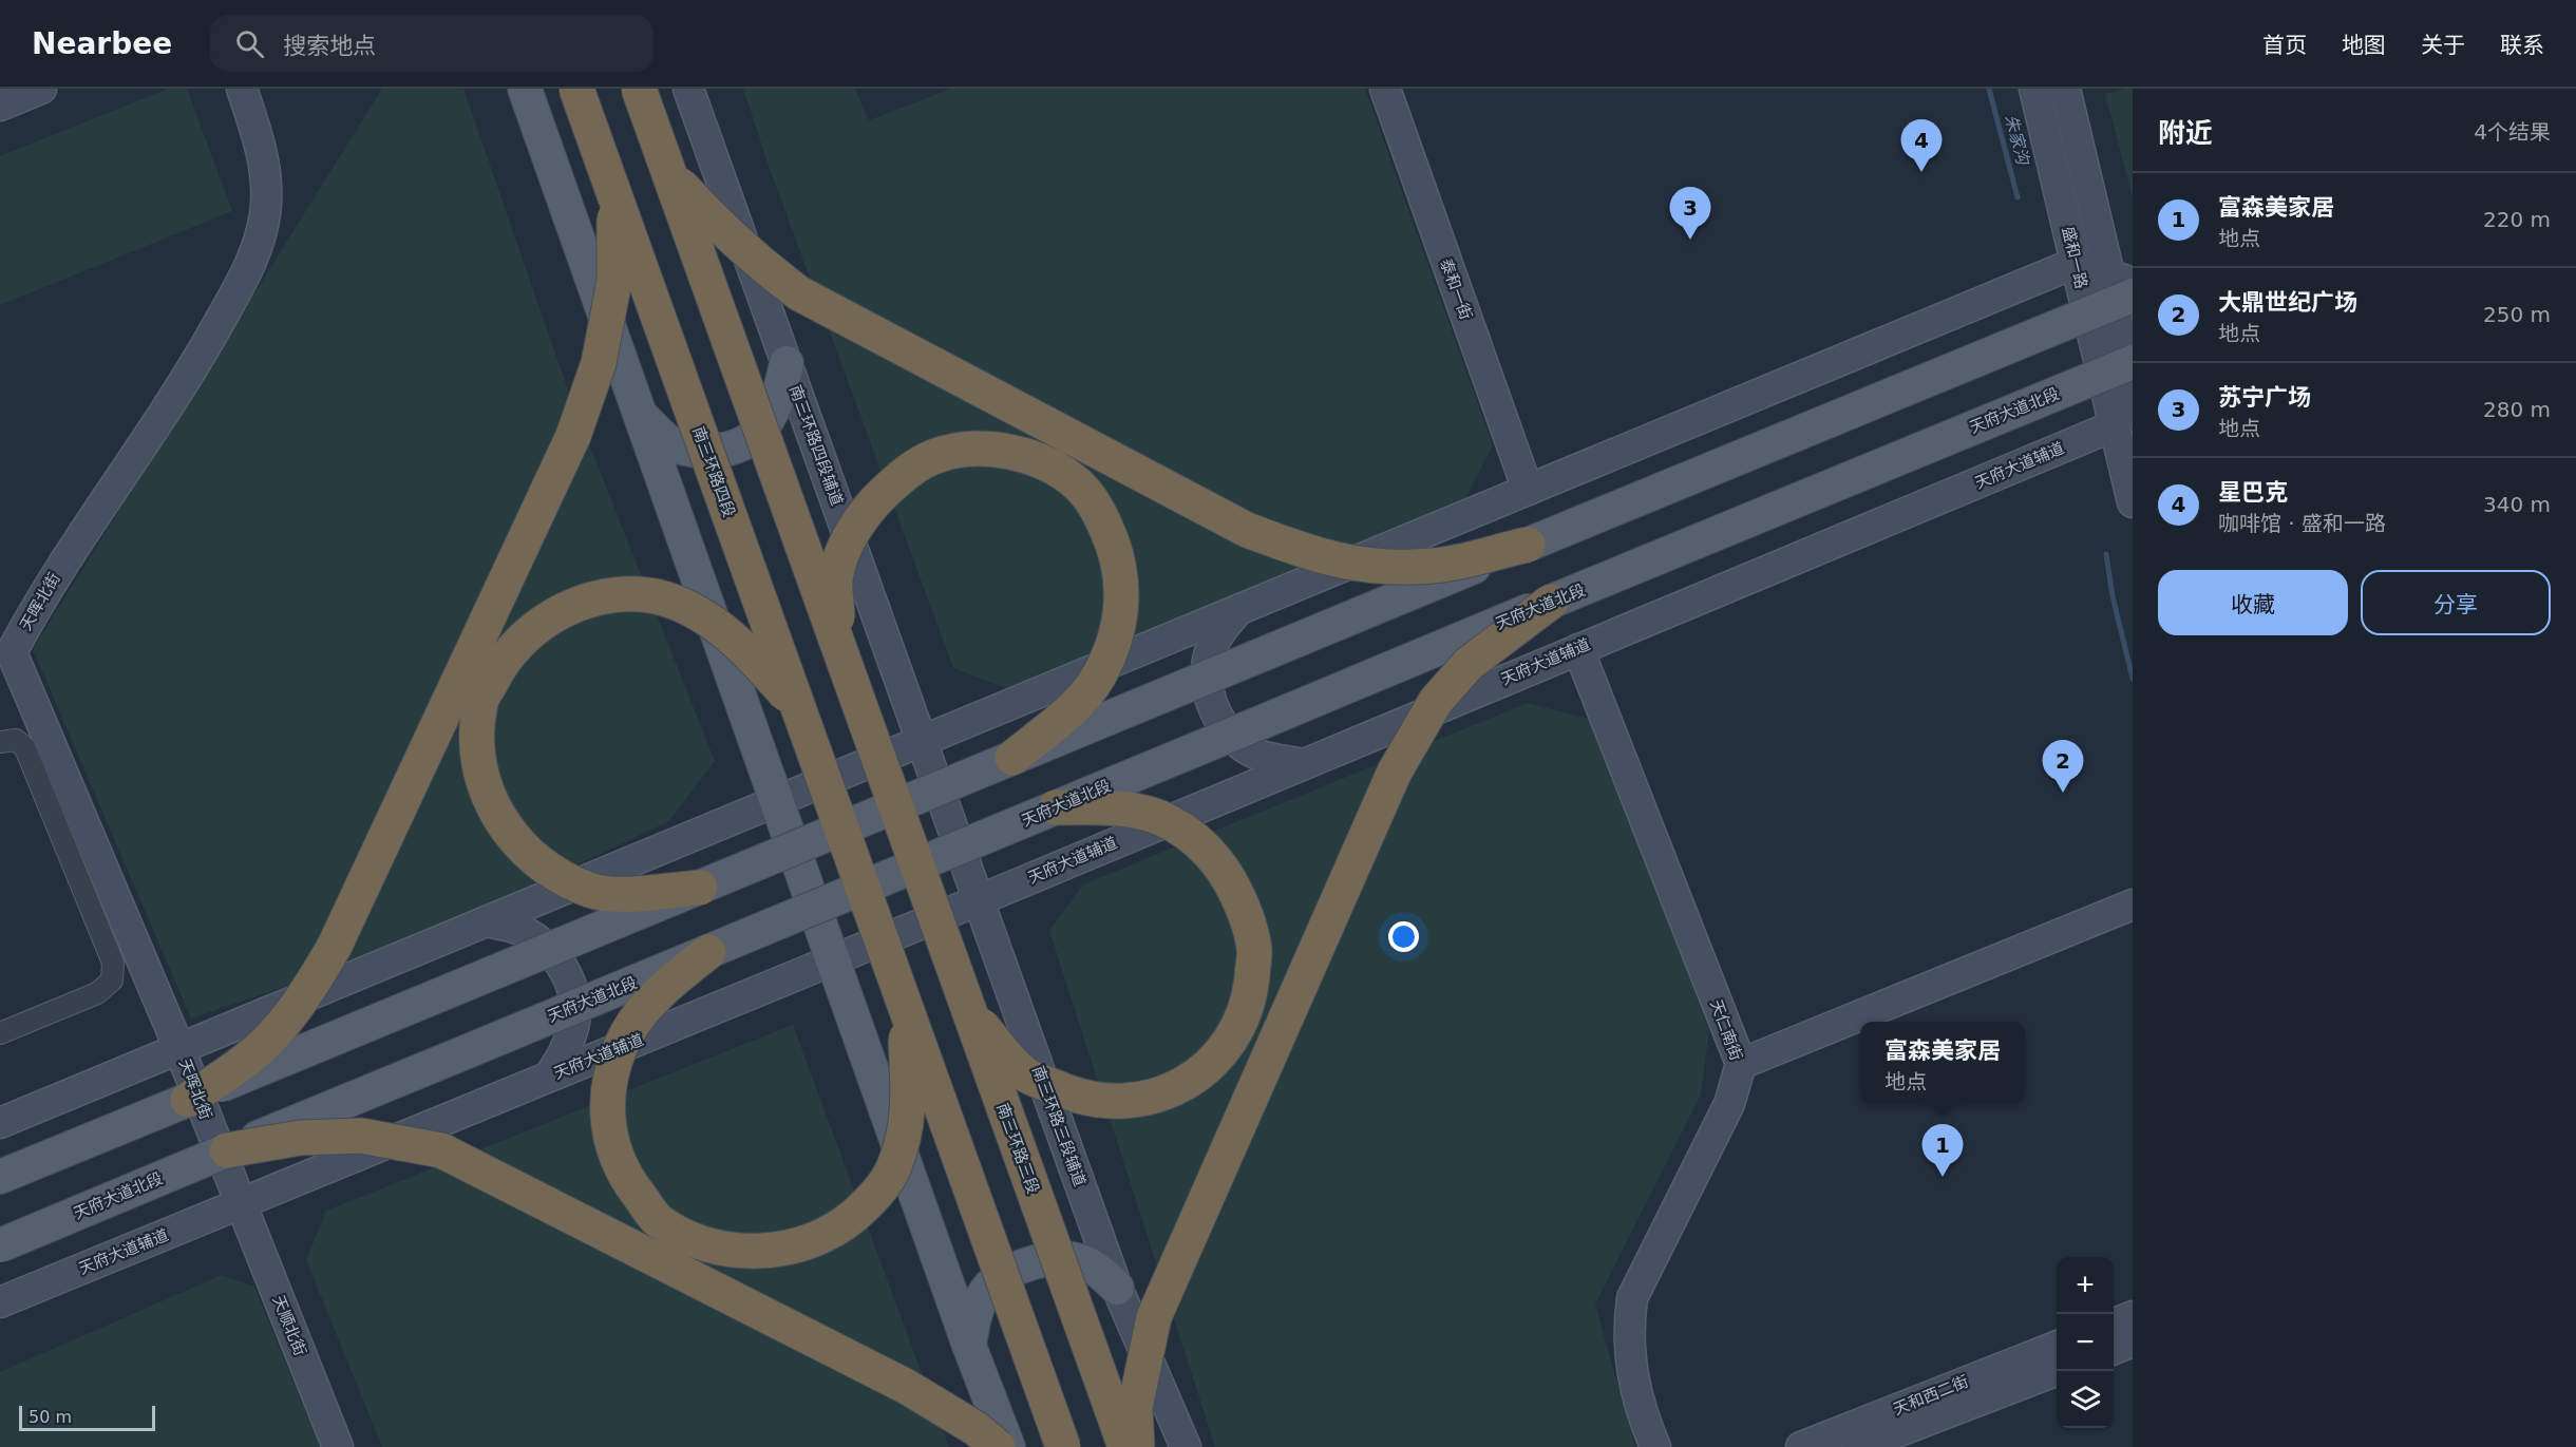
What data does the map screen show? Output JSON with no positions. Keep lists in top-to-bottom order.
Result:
{
  "streets": {
    "highway": ["南三环路四段", "南三环路三段"],
    "main road": ["天府大道北段"],
    "street": [
      "盛和一路",
      "泰和一街",
      "南三环路四段辅道",
      "天府大道辅道",
      "天晖北街",
      "天仁南街",
      "南三环路三段辅道",
      "天顺北街",
      "天和西二街"
    ]
  },
  "crossings": [
    ["盛和一路", "天府大道辅道"],
    ["南三环路四段辅道", "南三环路三段辅道"],
    ["天府大道辅道", "天晖北街"],
    ["天府大道辅道", "天仁南街"],
    ["天府大道辅道", "南三环路三段辅道"],
    ["天府大道辅道", "天顺北街"],
    ["天晖北街", "天顺北街"]
  ],
  "water": ["朱家沟"],
  "scale_bar": "50 m",
  "page": {
    "header": "Nearbee",
    "search": "搜索地点",
    "nav": [
      "首页",
      "地图",
      "关于",
      "联系"
    ],
    "heading": ["附近", "4个结果"],
    "pins": [
      "4",
      "3",
      "2",
      "1"
    ],
    "list": [
      {
        "mark": "1",
        "name": "富森美家居",
        "note": "地点",
        "value": "220 m"
      },
      {
        "mark": "2",
        "name": "大鼎世纪广场",
        "note": "地点",
        "value": "250 m"
      },
      {
        "mark": "3",
        "name": "苏宁广场",
        "note": "地点",
        "value": "280 m"
      },
      {
        "mark": "4",
        "name": "星巴克",
        "note": "咖啡馆 · 盛和一路",
        "value": "340 m"
      }
    ],
    "buttons": ["收藏", "分享"],
    "popup": ["富森美家居", "地点"],
    "map_buttons": ["+", "−"],
    "scale": "50 m"
  }
}
